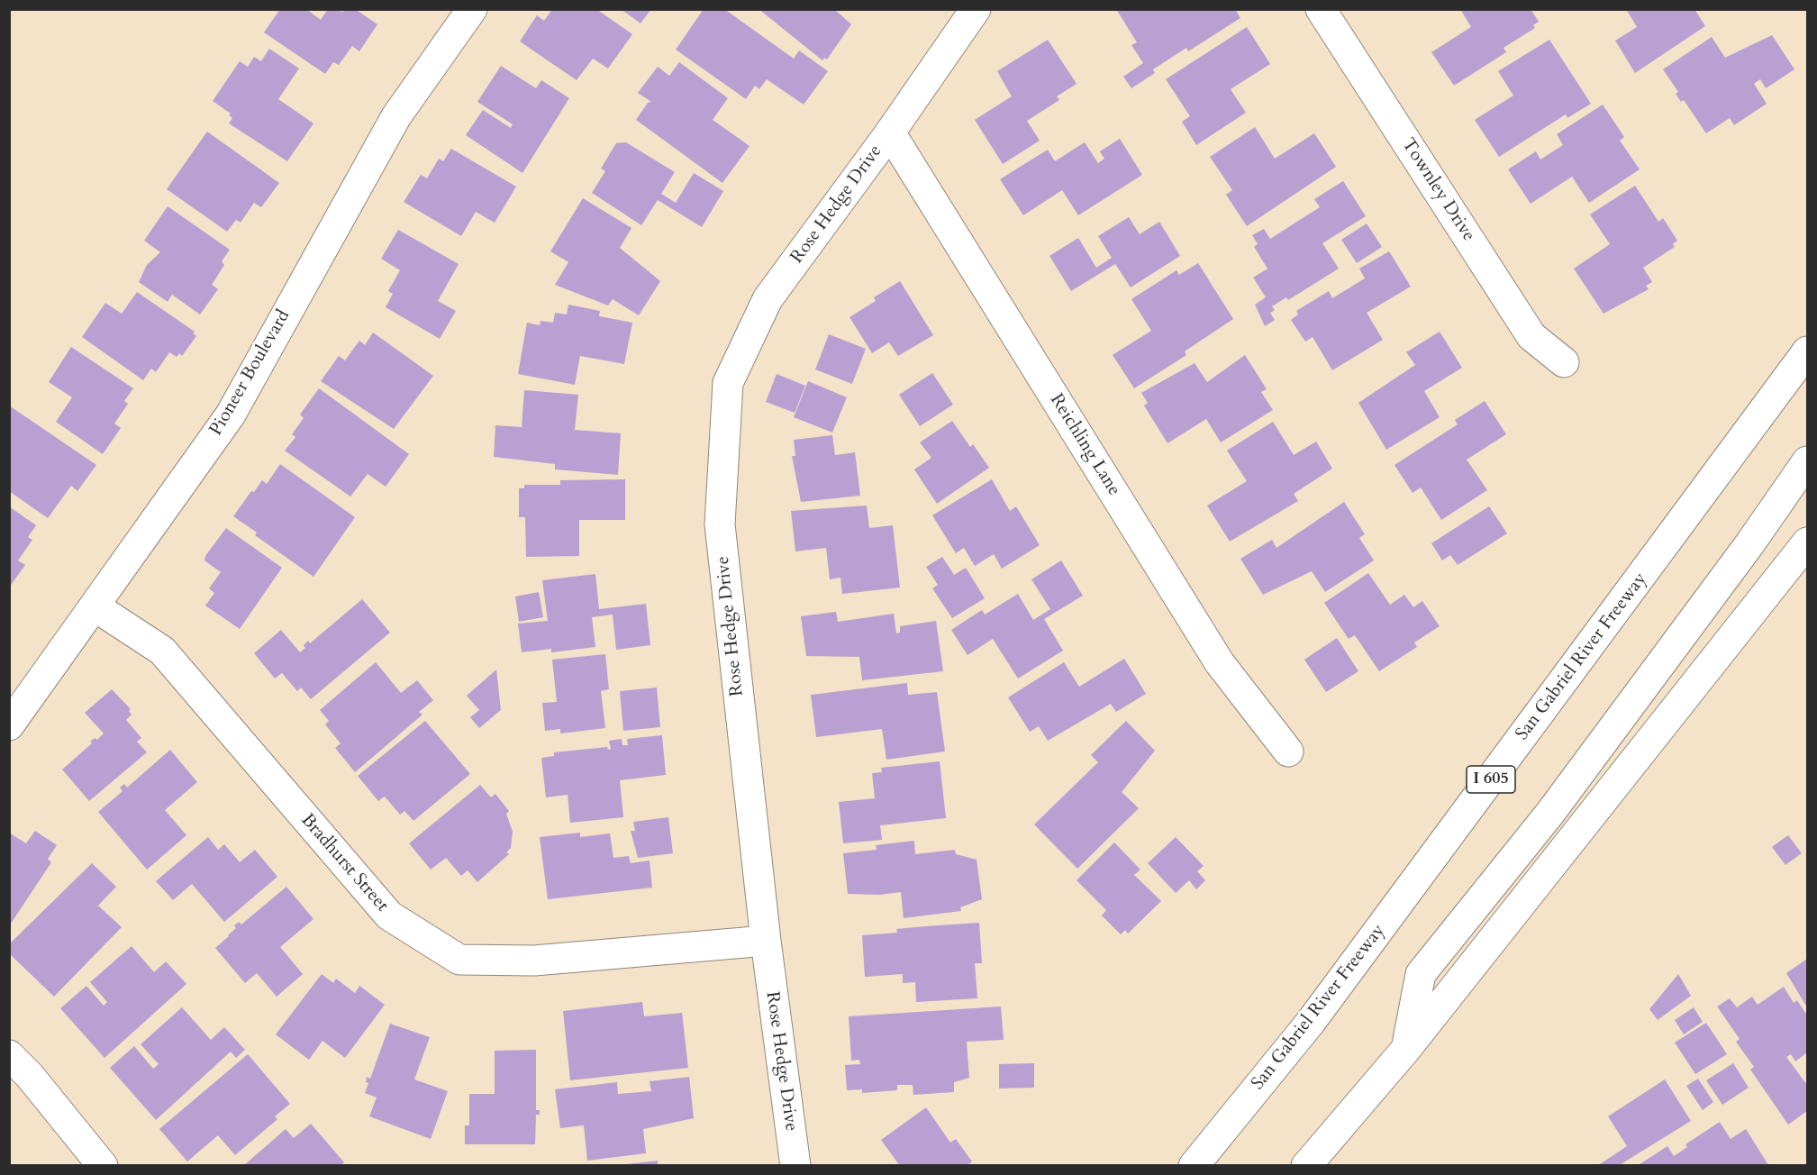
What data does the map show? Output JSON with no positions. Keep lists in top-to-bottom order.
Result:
{
  "streets": {
    "main road": [
      "Townley Drive",
      "Rose Hedge Drive",
      "Pioneer Boulevard",
      "Reichling Lane",
      "San Gabriel River Freeway",
      "I 605",
      "Bradhurst Street"
    ]
  },
  "crossings": [
    ["Rose Hedge Drive", "Reichling Lane"],
    ["Rose Hedge Drive", "Bradhurst Street"],
    ["Pioneer Boulevard", "Bradhurst Street"]
  ]
}
